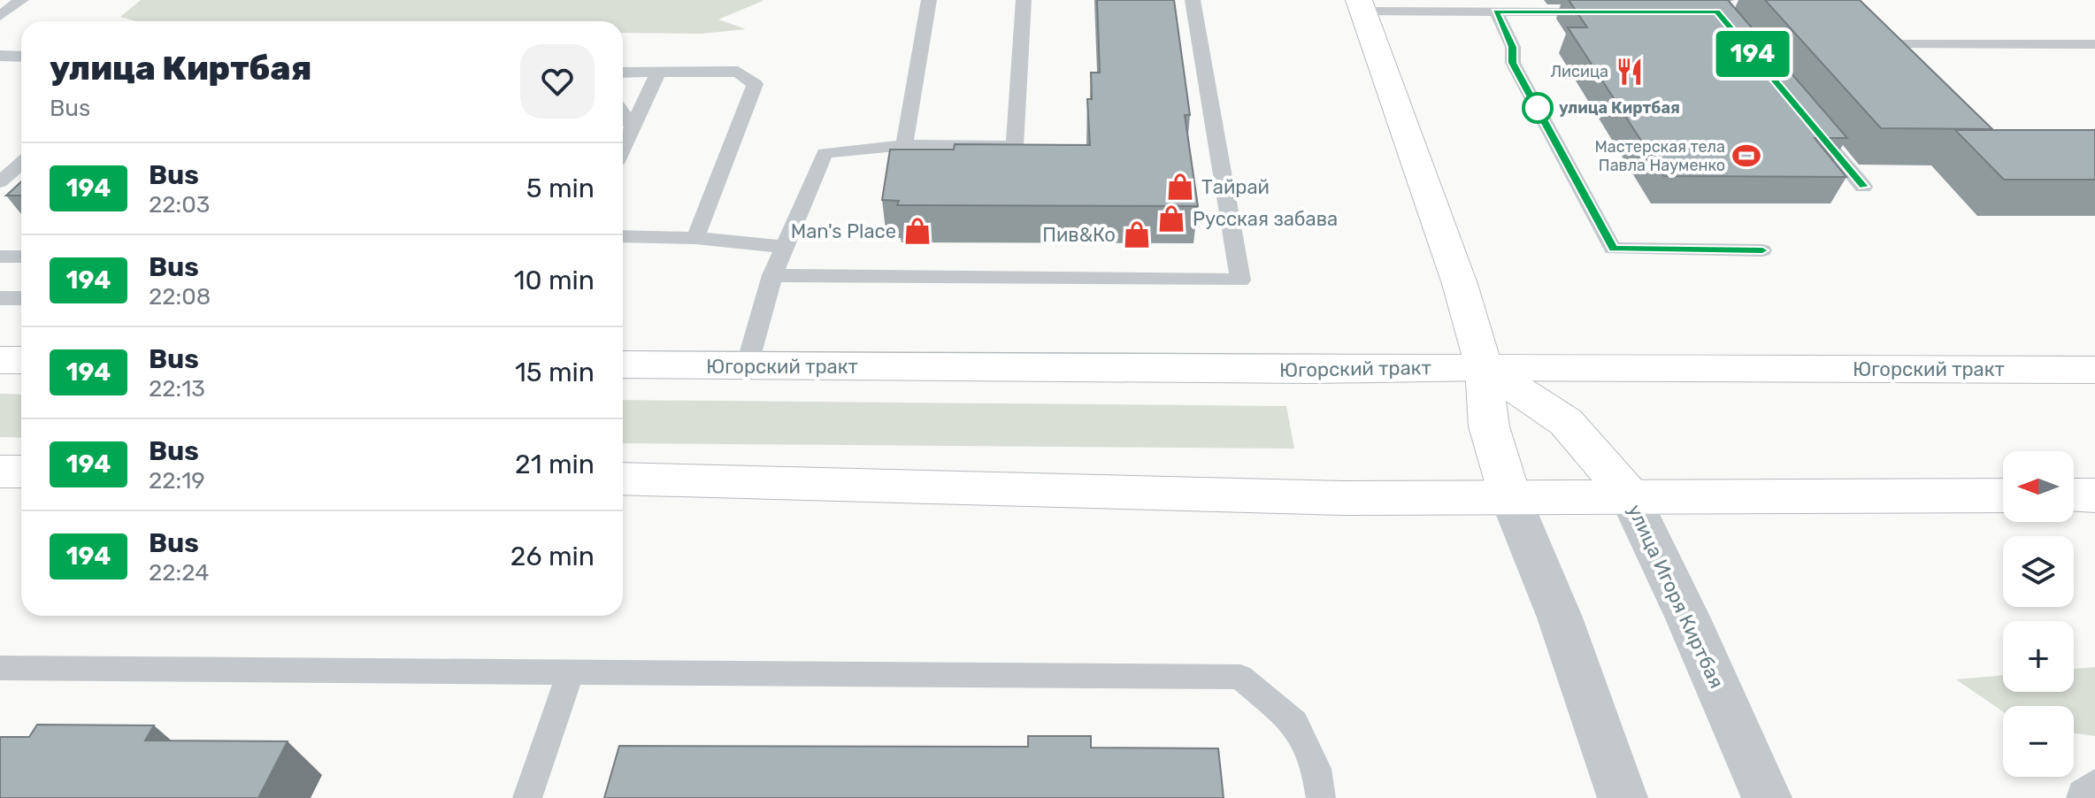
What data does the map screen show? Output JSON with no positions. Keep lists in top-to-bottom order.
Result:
{
  "streets": {
    "main road": ["Югорский тракт", "улица Игоря Киртбая"]
  },
  "crossings": [
    ["Югорский тракт", "улица Игоря Киртбая"]
  ],
  "places": {
    "restaurant": ["Лисица"],
    "other": ["улица Киртбая"],
    "sports": ["Мастерская тела Павла Науменко"],
    "shop": [
      "Тайрай",
      "Русская забава",
      "Man's Place",
      "Пив&Ко"
    ]
  },
  "lines": ["bus line 194"],
  "north": "left",
  "page": {
    "on_map": "194",
    "heading": ["улица Киртбая", "Bus"],
    "list": [
      {
        "mark": "194",
        "name": "Bus",
        "note": "22:03",
        "value": "5 min"
      },
      {
        "mark": "194",
        "name": "Bus",
        "note": "22:08",
        "value": "10 min"
      },
      {
        "mark": "194",
        "name": "Bus",
        "note": "22:13",
        "value": "15 min"
      },
      {
        "mark": "194",
        "name": "Bus",
        "note": "22:19",
        "value": "21 min"
      },
      {
        "mark": "194",
        "name": "Bus",
        "note": "22:24",
        "value": "26 min"
      }
    ],
    "map_buttons": ["+", "−"]
  }
}
